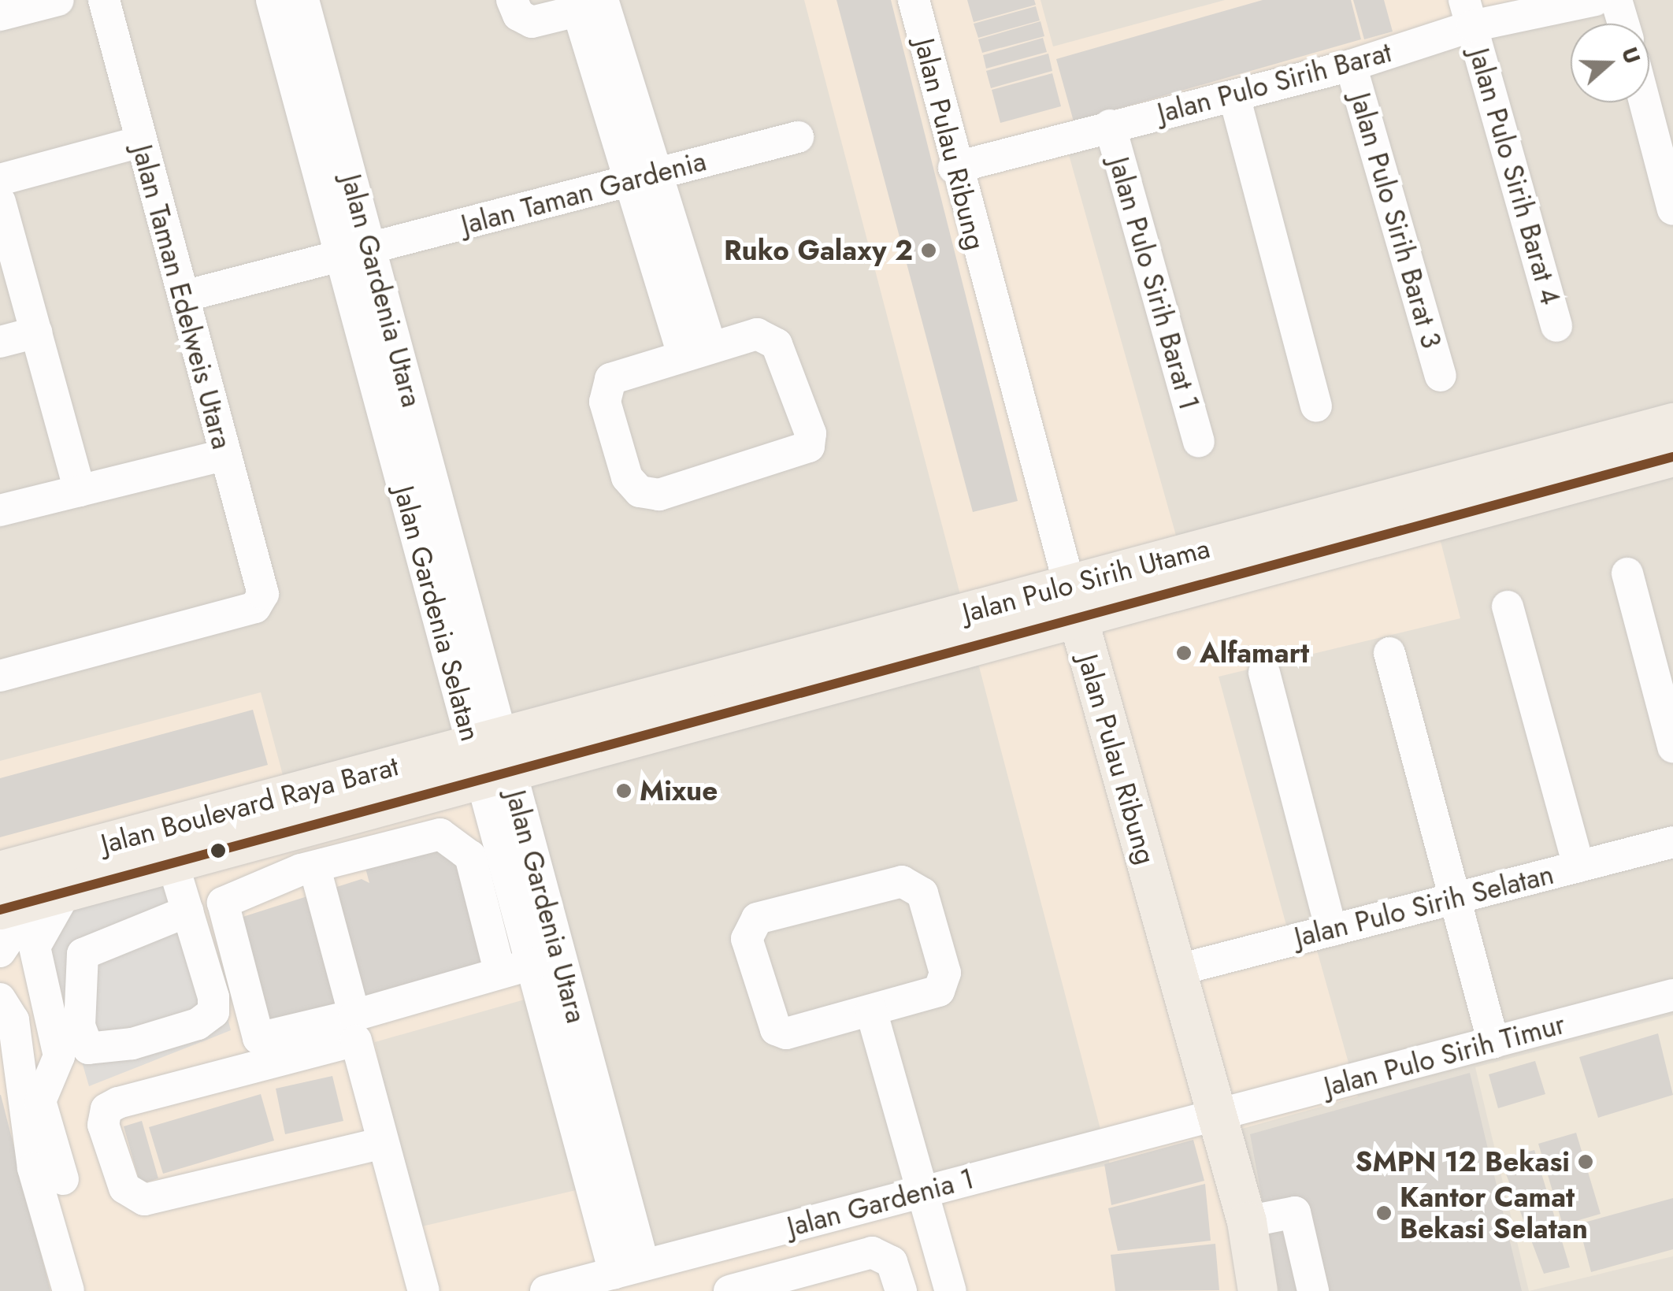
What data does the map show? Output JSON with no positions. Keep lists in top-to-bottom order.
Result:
{
  "streets": {
    "main road": ["Jalan Pulau Ribung", "Jalan Pulo Sirih Utama", "Jalan Boulevard Raya Barat"],
    "street": [
      "Jalan Pulo Sirih Barat",
      "Jalan Pulo Sirih Barat 4",
      "Jalan Taman Gardenia",
      "Jalan Pulo Sirih Barat 3",
      "Jalan Pulo Sirih Barat 1",
      "Jalan Gardenia Utara",
      "Jalan Taman Edelweis Utara",
      "Jalan Gardenia Selatan",
      "Jalan Pulo Sirih Selatan",
      "Jalan Pulo Sirih Timur",
      "Jalan Gardenia 1"
    ]
  },
  "crossings": [
    ["Jalan Pulo Sirih Barat", "Jalan Pulau Ribung"],
    ["Jalan Pulo Sirih Barat", "Jalan Pulo Sirih Barat 4"],
    ["Jalan Pulo Sirih Barat", "Jalan Pulo Sirih Barat 3"],
    ["Jalan Pulo Sirih Barat", "Jalan Pulo Sirih Barat 1"],
    ["Jalan Pulau Ribung", "Jalan Pulo Sirih Utama"],
    ["Jalan Pulau Ribung", "Jalan Pulo Sirih Selatan"],
    ["Jalan Pulau Ribung", "Jalan Pulo Sirih Timur"],
    ["Jalan Pulau Ribung", "Jalan Gardenia 1"],
    ["Jalan Taman Gardenia", "Jalan Gardenia Utara"],
    ["Jalan Taman Gardenia", "Jalan Taman Edelweis Utara"],
    ["Jalan Taman Gardenia", "Jalan Gardenia Selatan"],
    ["Jalan Gardenia Utara", "Jalan Pulo Sirih Utama"],
    ["Jalan Gardenia Utara", "Jalan Gardenia Selatan"],
    ["Jalan Gardenia Utara", "Jalan Boulevard Raya Barat"],
    ["Jalan Gardenia Utara", "Jalan Gardenia 1"],
    ["Jalan Pulo Sirih Utama", "Jalan Gardenia Selatan"],
    ["Jalan Pulo Sirih Utama", "Jalan Boulevard Raya Barat"],
    ["Jalan Gardenia Selatan", "Jalan Boulevard Raya Barat"],
    ["Jalan Gardenia Selatan", "Jalan Gardenia 1"],
    ["Jalan Pulo Sirih Timur", "Jalan Gardenia 1"]
  ],
  "places": [
    "Ruko Galaxy 2",
    "Alfamart",
    "Mixue",
    "SMPN 12 Bekasi",
    "Kantor Camat Bekasi Selatan"
  ],
  "north": "right"
}
